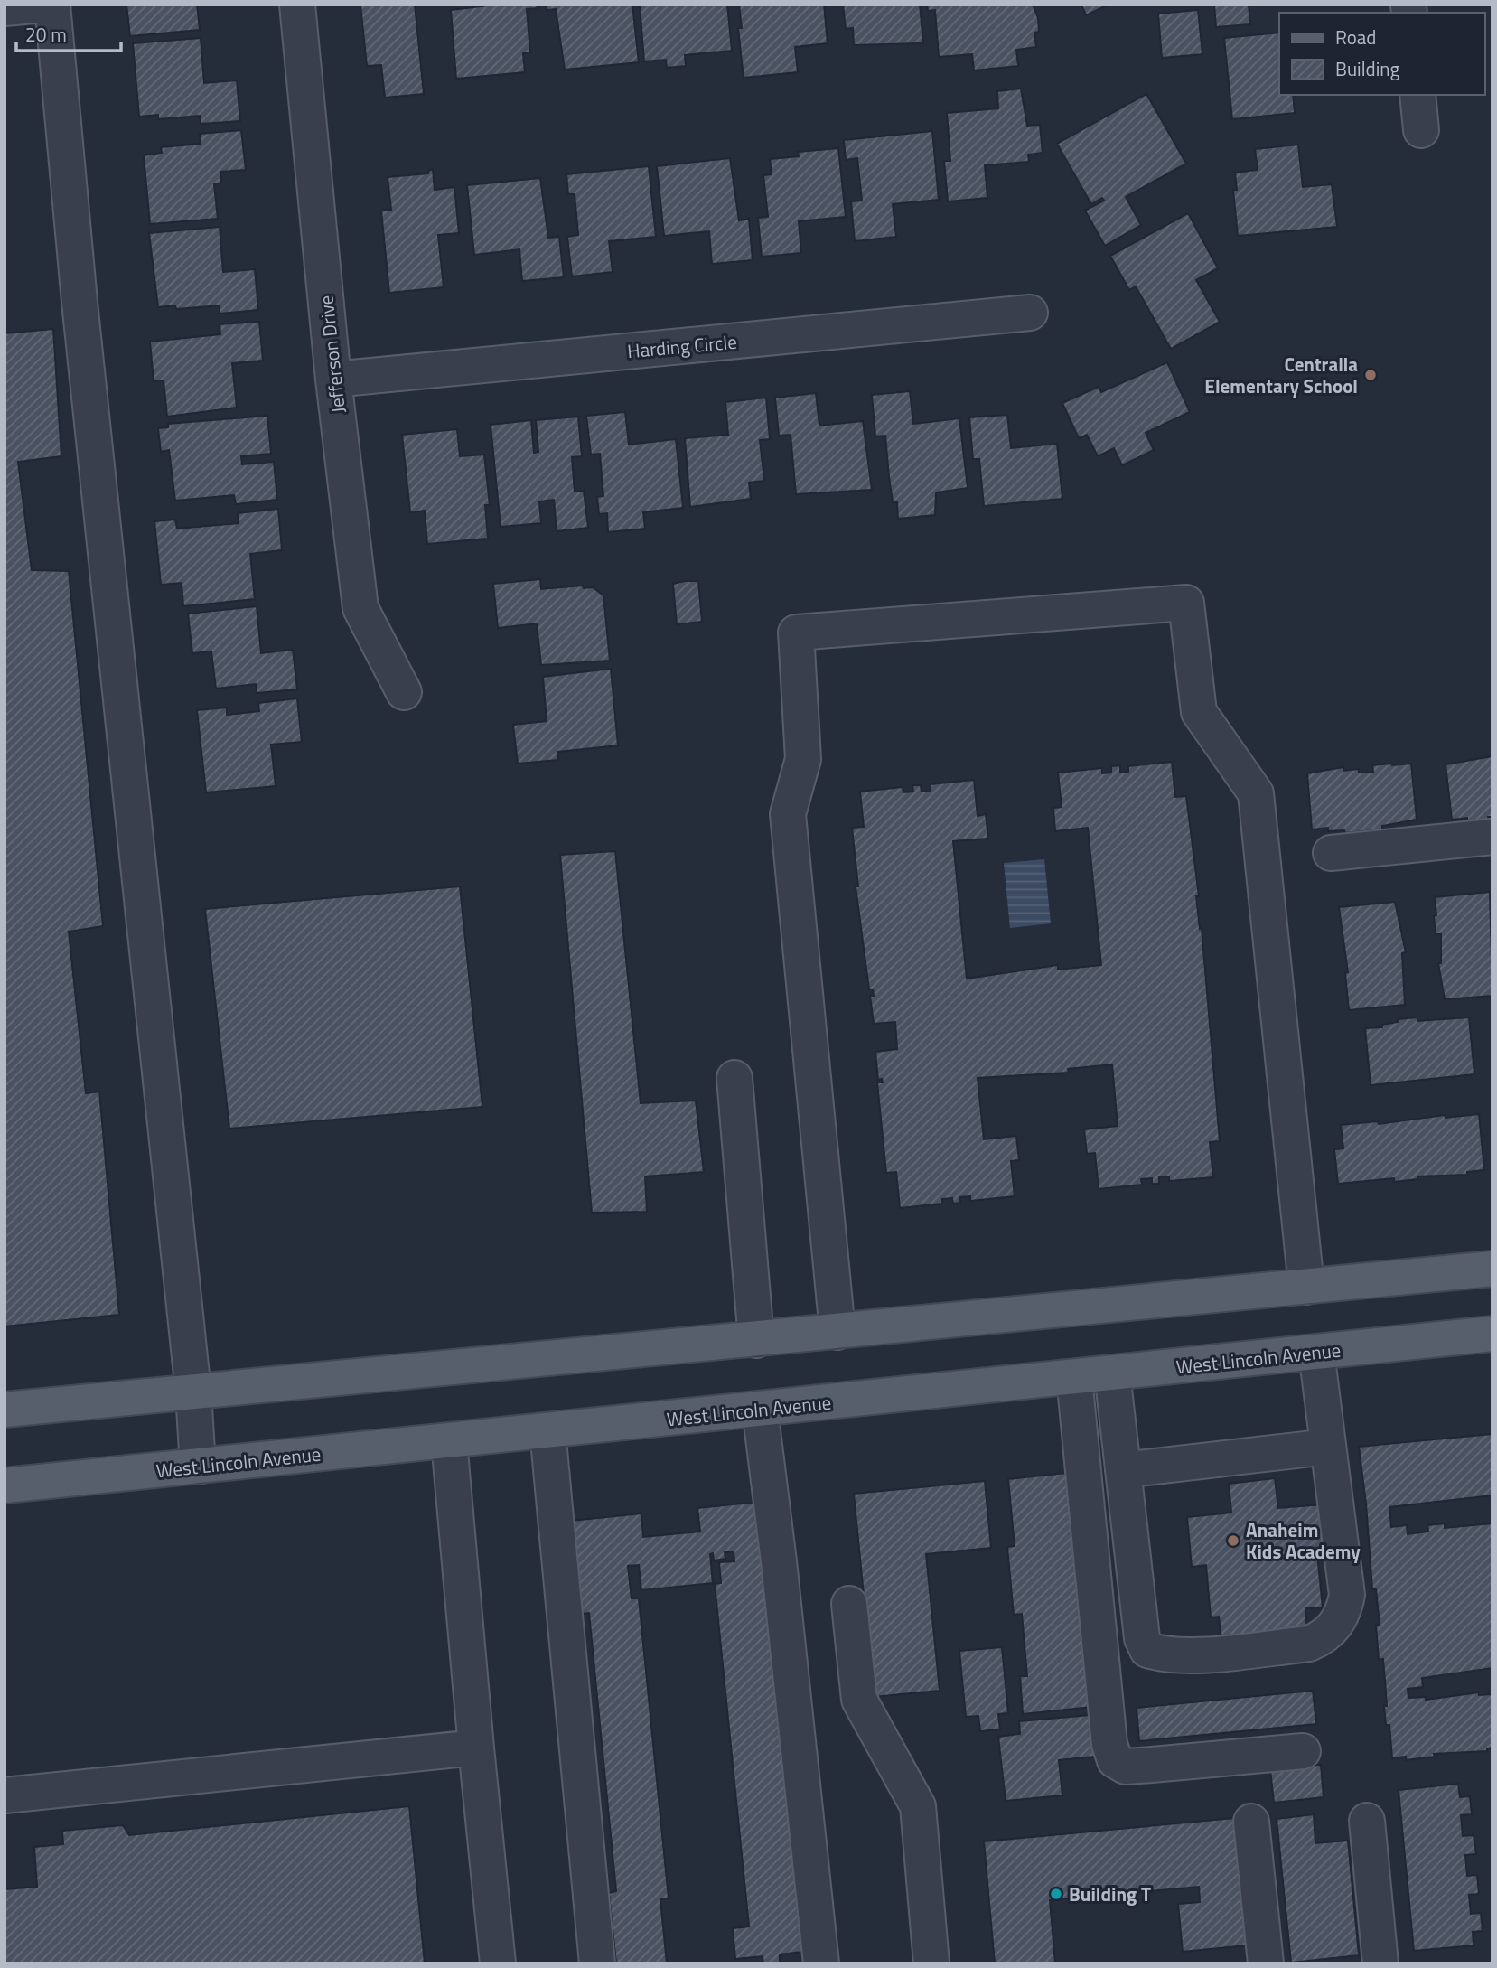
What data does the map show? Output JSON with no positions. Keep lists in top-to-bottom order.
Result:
{
  "streets": {
    "main road": ["West Lincoln Avenue"],
    "street": ["Harding Circle", "Jefferson Drive"]
  },
  "crossings": [
    ["Harding Circle", "Jefferson Drive"]
  ],
  "places": ["Centralia Elementary School", "Anaheim Kids Academy", "Building T"],
  "legend": ["Road", "Building"],
  "scale_bar": "20 m"
}
